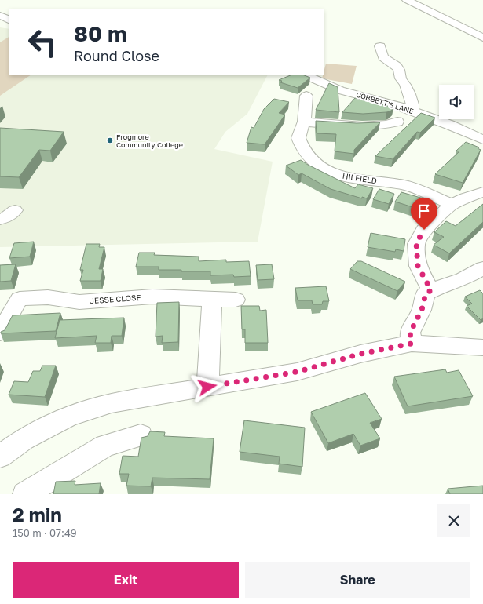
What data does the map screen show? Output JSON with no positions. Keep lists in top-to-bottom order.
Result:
{
  "streets": {
    "street": ["COBBETT'S LANE", "HILFIELD", "JESSE CLOSE"]
  },
  "places": ["Frogmore Community College"],
  "page": {
    "turn": ["80 m", "Round Close"],
    "heading": ["2 min", "150 m · 07:49"],
    "buttons": ["Exit", "Share"]
  }
}
